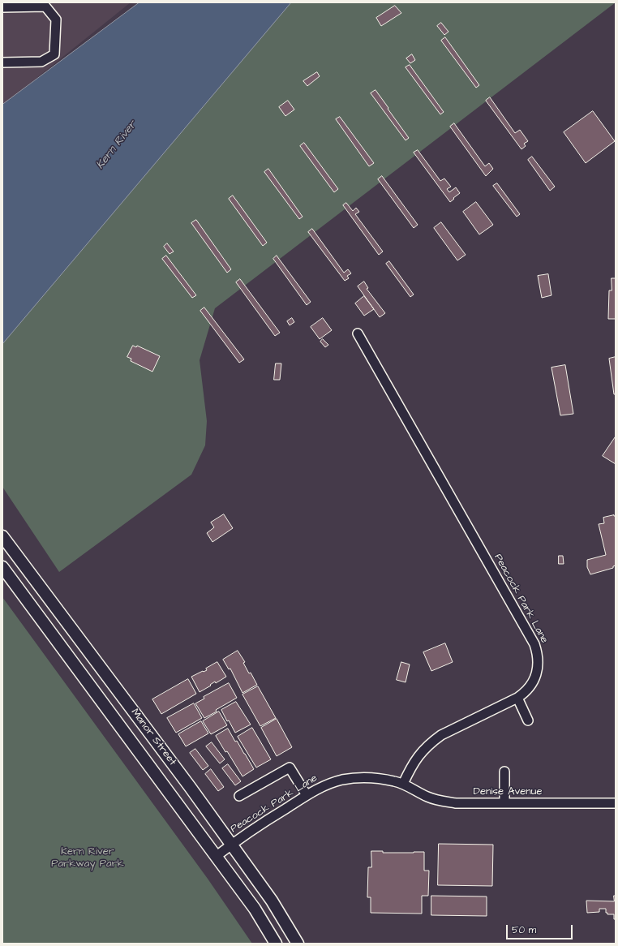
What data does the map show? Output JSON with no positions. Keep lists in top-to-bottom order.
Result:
{
  "streets": {
    "main road": ["Manor Street"],
    "street": ["Peacock Park Lane", "Denise Avenue"]
  },
  "crossings": [
    ["Peacock Park Lane", "Manor Street"],
    ["Peacock Park Lane", "Denise Avenue"]
  ],
  "water": ["Kern River"],
  "parks": ["Kern River Parkway Park"],
  "scale_bar": "50 m"
}
